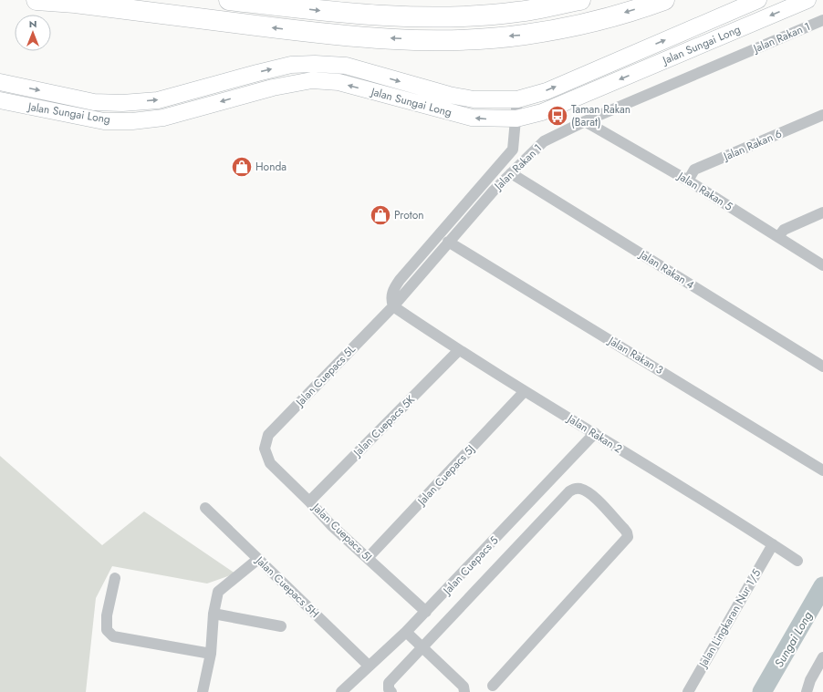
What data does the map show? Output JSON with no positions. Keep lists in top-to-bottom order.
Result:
{
  "streets": {
    "street": [
      "Jalan Rakan 1",
      "Jalan Sungai Long",
      "Jalan Rakan 6",
      "Jalan Rakan 5",
      "Jalan Rakan 4",
      "Jalan Rakan 3",
      "Jalan Cuepacs 5L",
      "Jalan Cuepacs 5K",
      "Jalan Rakan 2",
      "Jalan Cuepacs 5J",
      "Jalan Cuepacs 5I",
      "Jalan Cuepacs 5",
      "Jalan Cuepacs 5H",
      "Jalan Lingkaran Nur 1/5"
    ]
  },
  "crossings": [
    ["Jalan Rakan 1", "Jalan Rakan 5"],
    ["Jalan Rakan 1", "Jalan Rakan 4"],
    ["Jalan Rakan 1", "Jalan Rakan 3"],
    ["Jalan Rakan 1", "Jalan Cuepacs 5L"],
    ["Jalan Rakan 1", "Jalan Rakan 2"],
    ["Jalan Rakan 6", "Jalan Rakan 5"],
    ["Jalan Cuepacs 5L", "Jalan Rakan 2"],
    ["Jalan Cuepacs 5L", "Jalan Cuepacs 5I"],
    ["Jalan Cuepacs 5K", "Jalan Rakan 2"],
    ["Jalan Cuepacs 5K", "Jalan Cuepacs 5I"],
    ["Jalan Rakan 2", "Jalan Cuepacs 5J"],
    ["Jalan Rakan 2", "Jalan Cuepacs 5"],
    ["Jalan Rakan 2", "Jalan Lingkaran Nur 1/5"],
    ["Jalan Cuepacs 5J", "Jalan Cuepacs 5I"],
    ["Jalan Cuepacs 5I", "Jalan Cuepacs 5"],
    ["Jalan Cuepacs 5", "Jalan Cuepacs 5H"]
  ],
  "water": ["Sungai Long"],
  "places": {
    "bus stop": ["Taman Rakan (Barat)"],
    "shop": ["Honda", "Proton"]
  },
  "north": "top"
}
